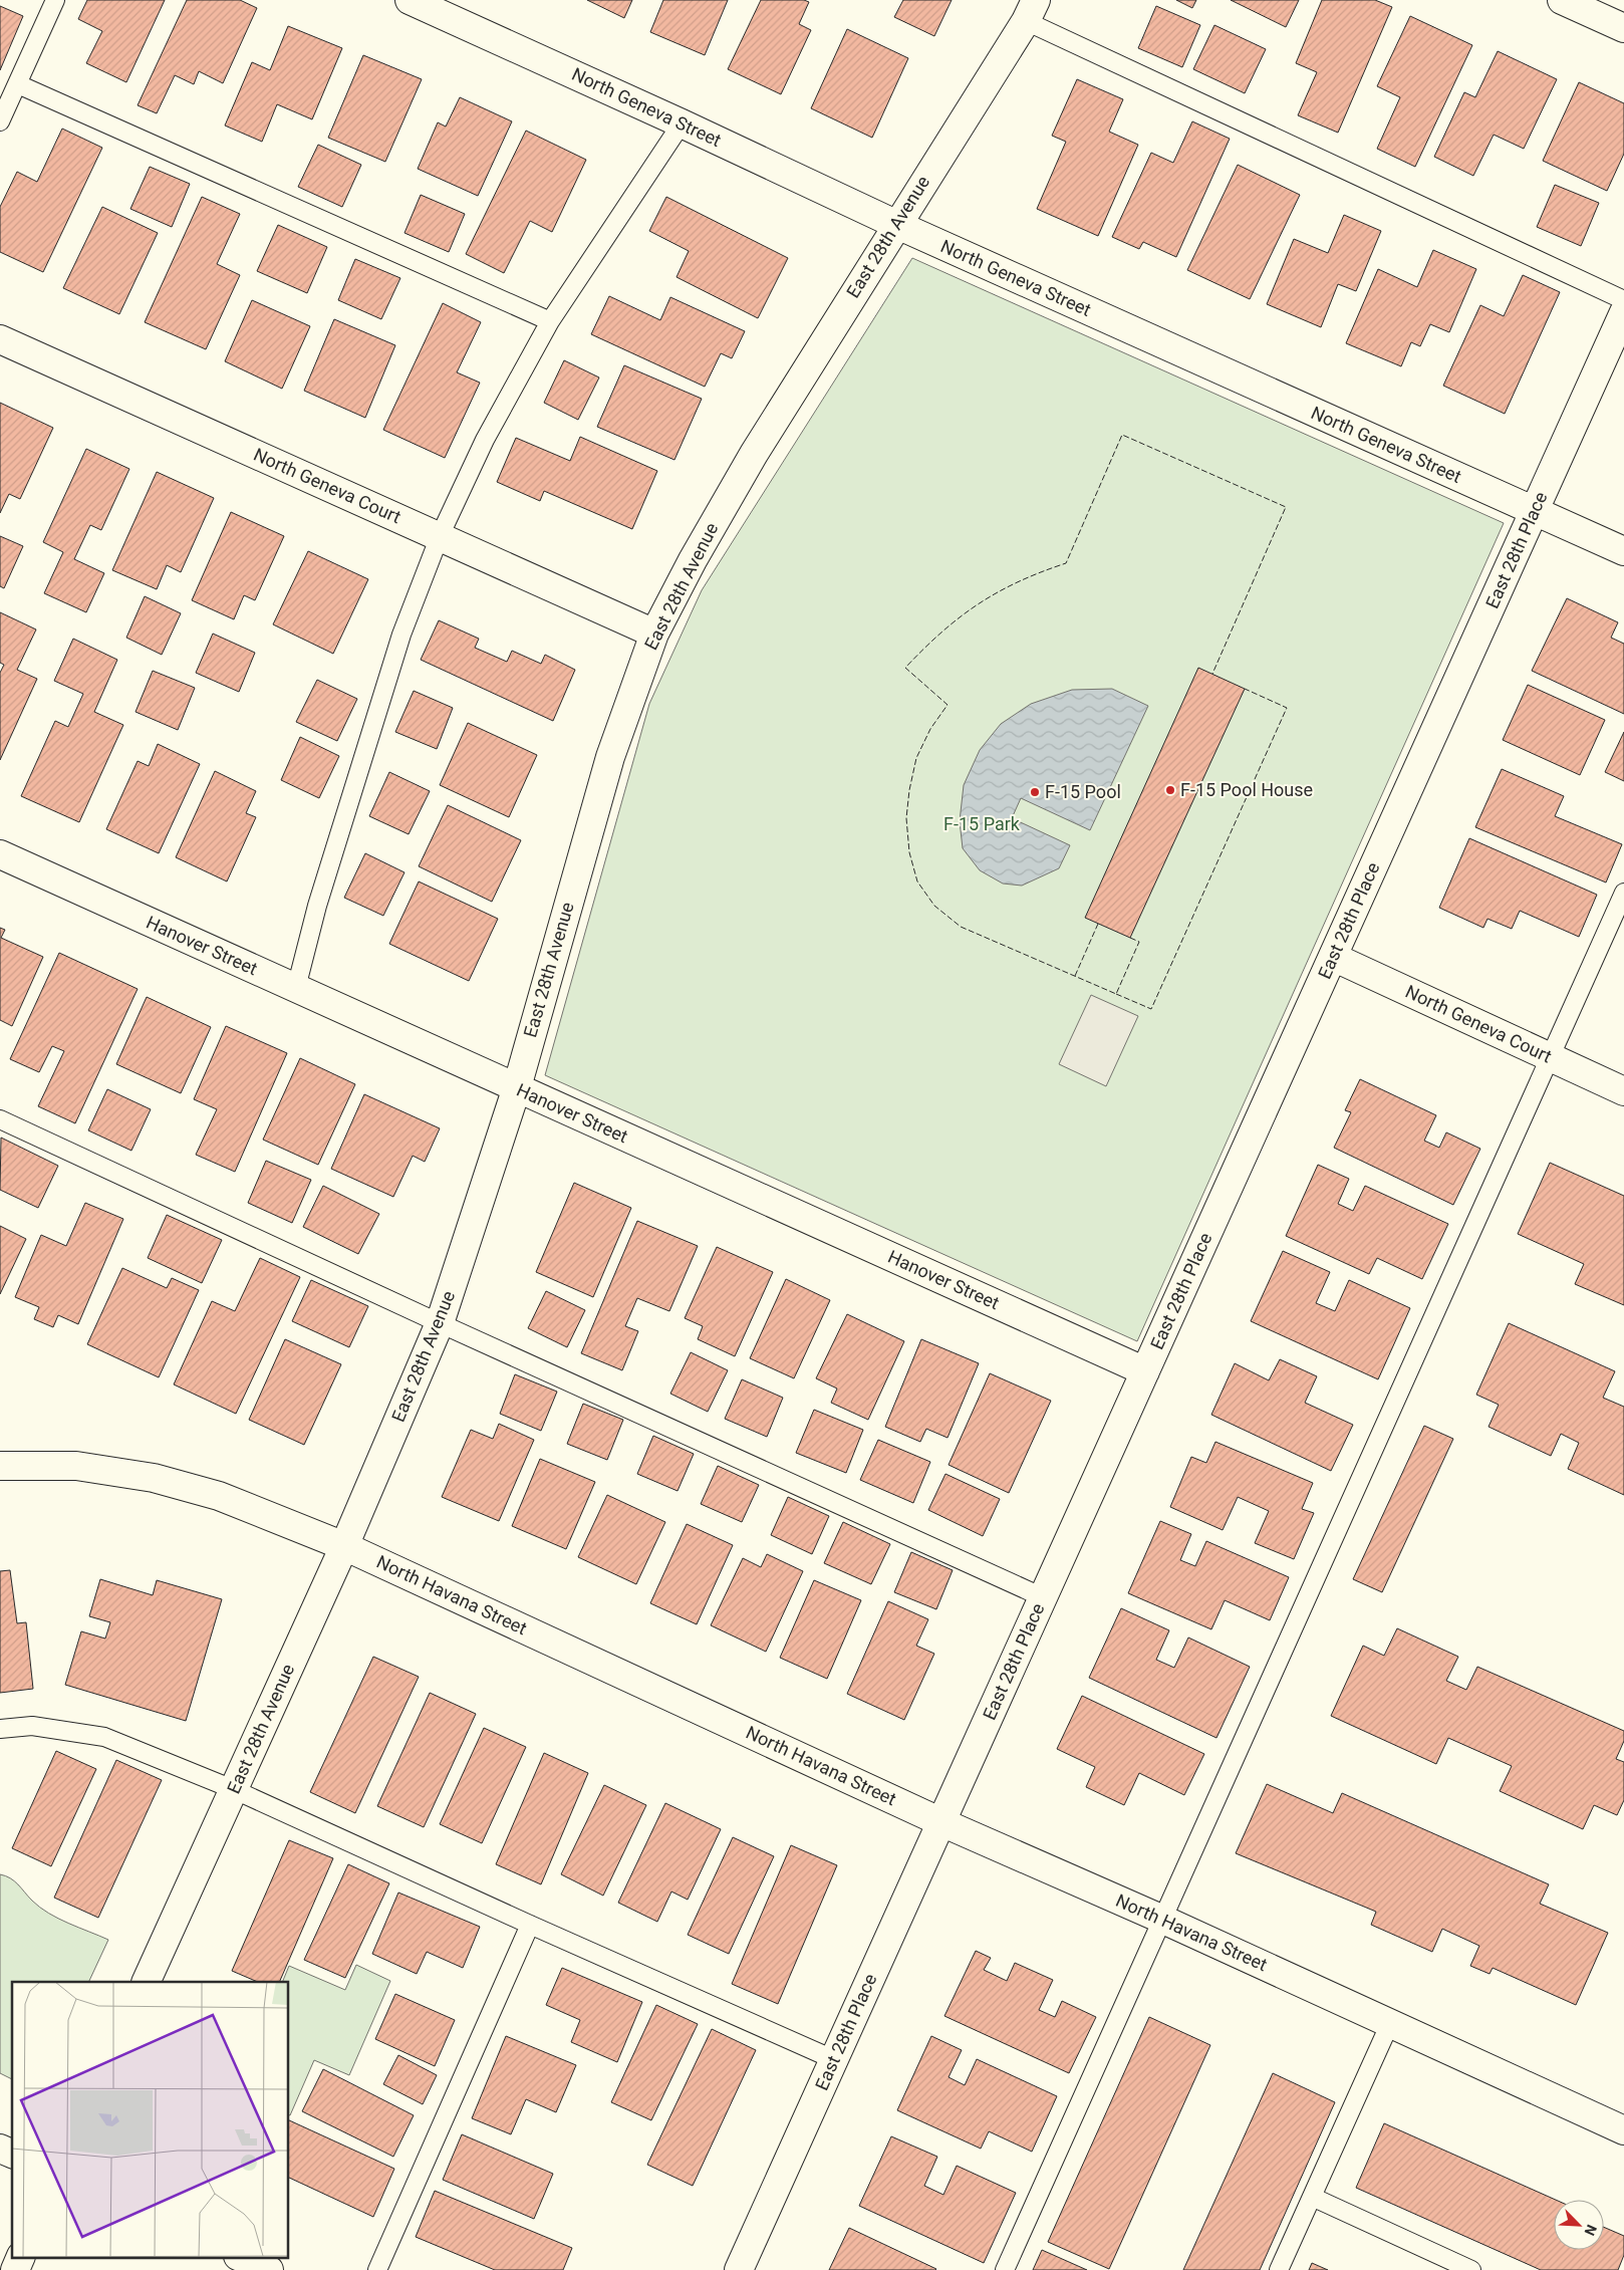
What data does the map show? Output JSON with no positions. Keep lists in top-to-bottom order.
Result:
{
  "streets": {
    "street": [
      "North Geneva Street",
      "East 28th Avenue",
      "North Geneva Court",
      "East 28th Place",
      "Hanover Street",
      "North Havana Street"
    ]
  },
  "crossings": [
    ["North Geneva Street", "East 28th Avenue"],
    ["North Geneva Street", "East 28th Place"],
    ["East 28th Avenue", "North Geneva Court"],
    ["East 28th Avenue", "Hanover Street"],
    ["East 28th Avenue", "North Havana Street"],
    ["North Geneva Court", "East 28th Place"],
    ["East 28th Place", "Hanover Street"],
    ["East 28th Place", "North Havana Street"]
  ],
  "parks": ["F-15 Park"],
  "places": ["F-15 Pool House", "F-15 Pool"],
  "north": "bottom right"
}
